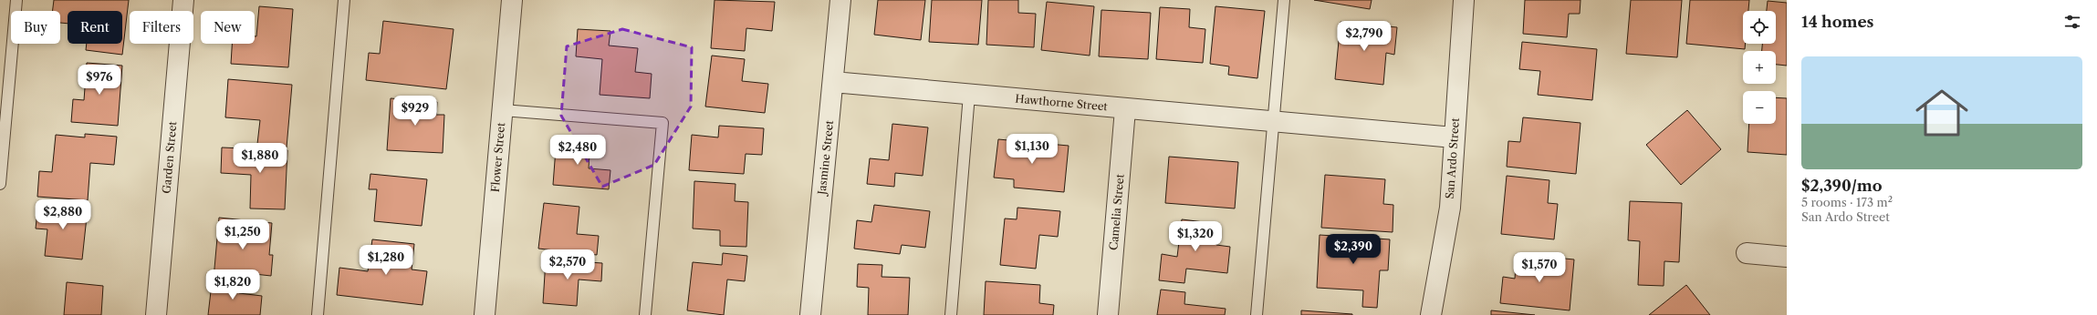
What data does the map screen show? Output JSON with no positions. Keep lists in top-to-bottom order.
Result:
{
  "streets": {
    "street": [
      "Hawthorne Street",
      "Garden Street",
      "Flower Street",
      "Jasmine Street",
      "San Ardo Street",
      "Camelia Street"
    ]
  },
  "crossings": [
    ["Hawthorne Street", "Jasmine Street"],
    ["Hawthorne Street", "San Ardo Street"],
    ["Hawthorne Street", "Camelia Street"]
  ],
  "page": {
    "heading": "14 homes",
    "map_buttons": ["+", "−"],
    "chip": [
      "Buy",
      "Rent",
      "Filters",
      "New"
    ],
    "price": [
      "$2,790",
      "$976",
      "$929",
      "$1,130",
      "$2,480",
      "$1,880",
      "$2,880",
      "$1,250",
      "$1,320",
      "$2,390",
      "$1,280",
      "$2,570",
      "$1,570",
      "$1,820"
    ],
    "list": [
      {
        "name": "$2,390/mo",
        "note": "5 rooms · 173 m² · San Ardo Street"
      }
    ]
  }
}
